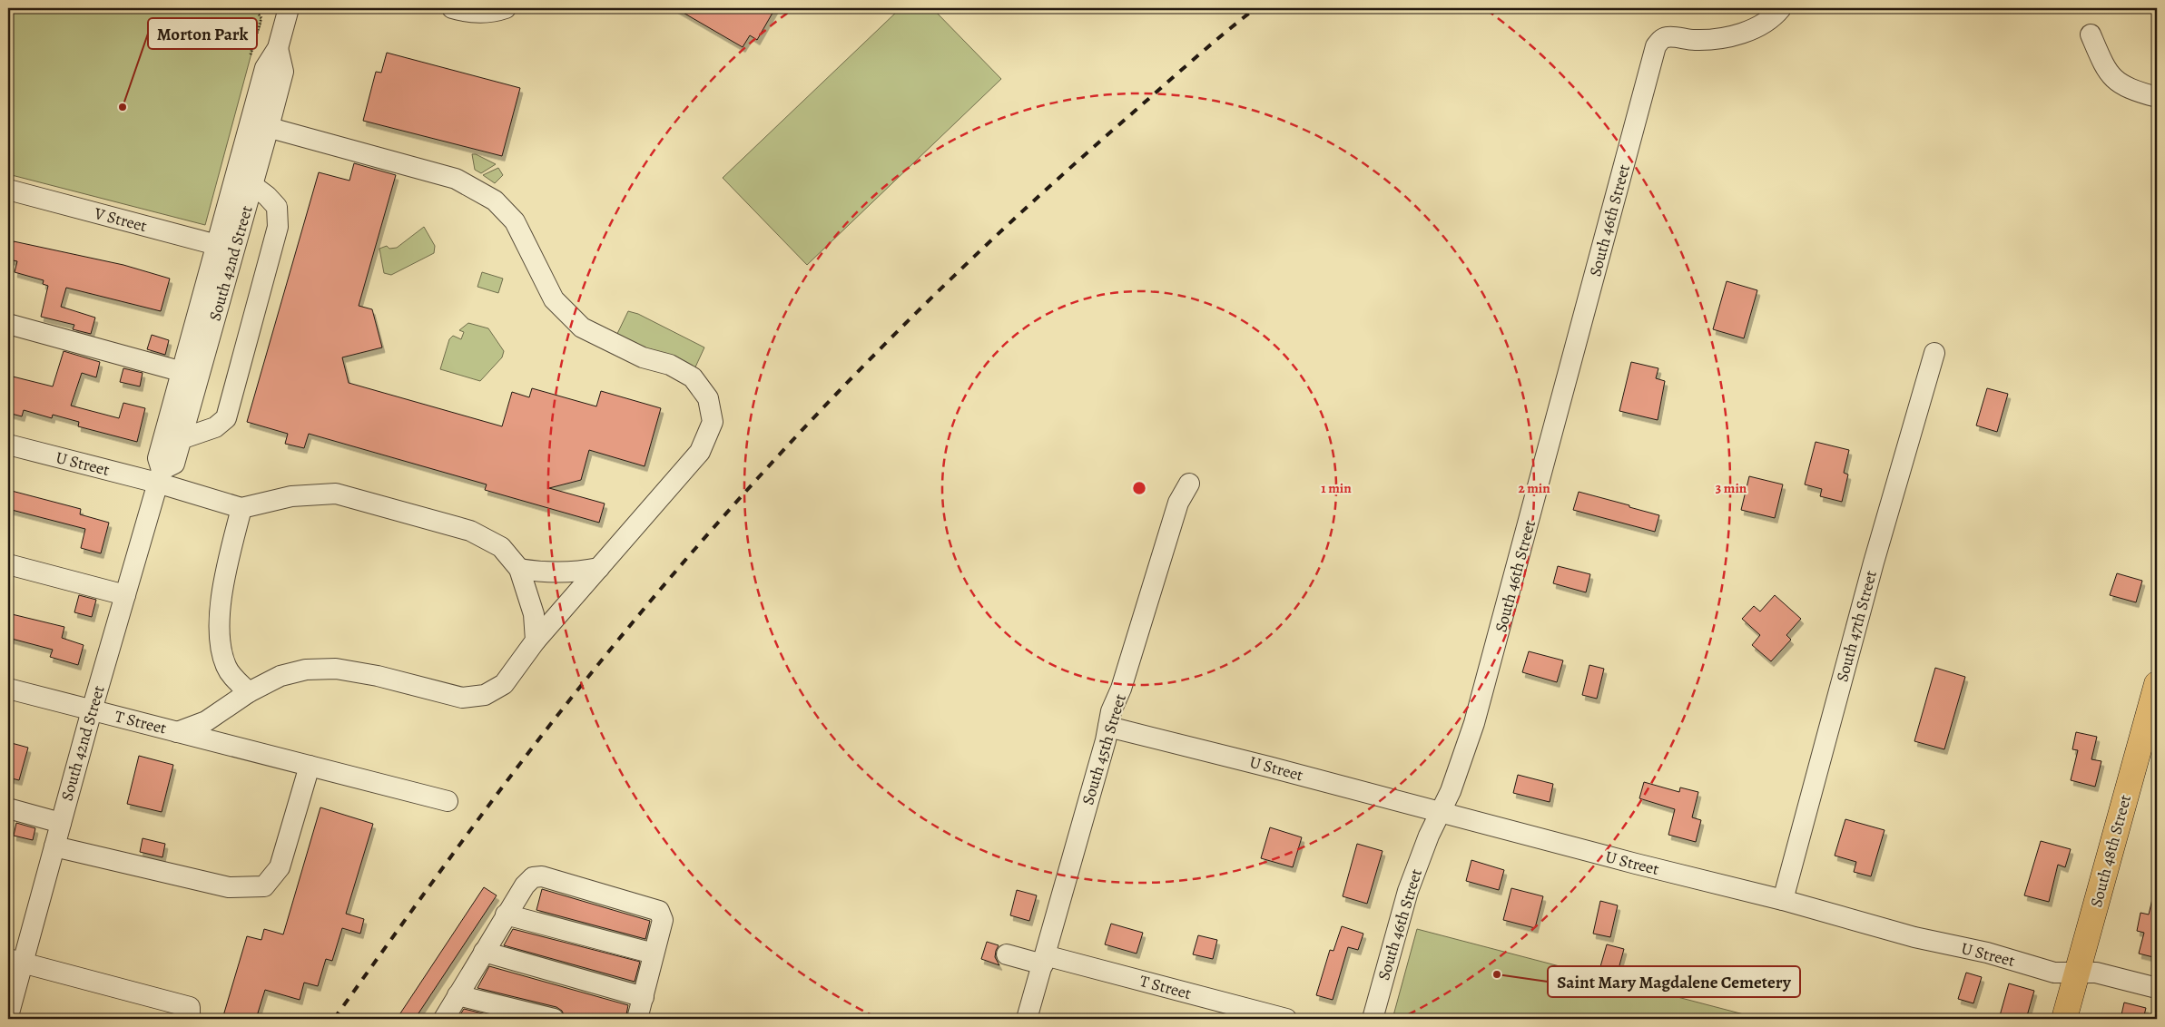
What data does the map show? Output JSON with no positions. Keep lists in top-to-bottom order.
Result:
{
  "streets": {
    "main road": ["South 48th Street"],
    "street": [
      "V Street",
      "South 46th Street",
      "South 42nd Street",
      "U Street",
      "South 47th Street",
      "T Street",
      "South 45th Street"
    ]
  },
  "crossings": [
    ["V Street", "South 42nd Street"],
    ["South 46th Street", "U Street"],
    ["South 42nd Street", "U Street"],
    ["South 42nd Street", "T Street"],
    ["U Street", "South 47th Street"],
    ["U Street", "South 45th Street"],
    ["U Street", "South 48th Street"],
    ["T Street", "South 45th Street"]
  ],
  "places": ["Morton Park", "Saint Mary Magdalene Cemetery"],
  "rings": ["1 min", "2 min", "3 min"]
}
